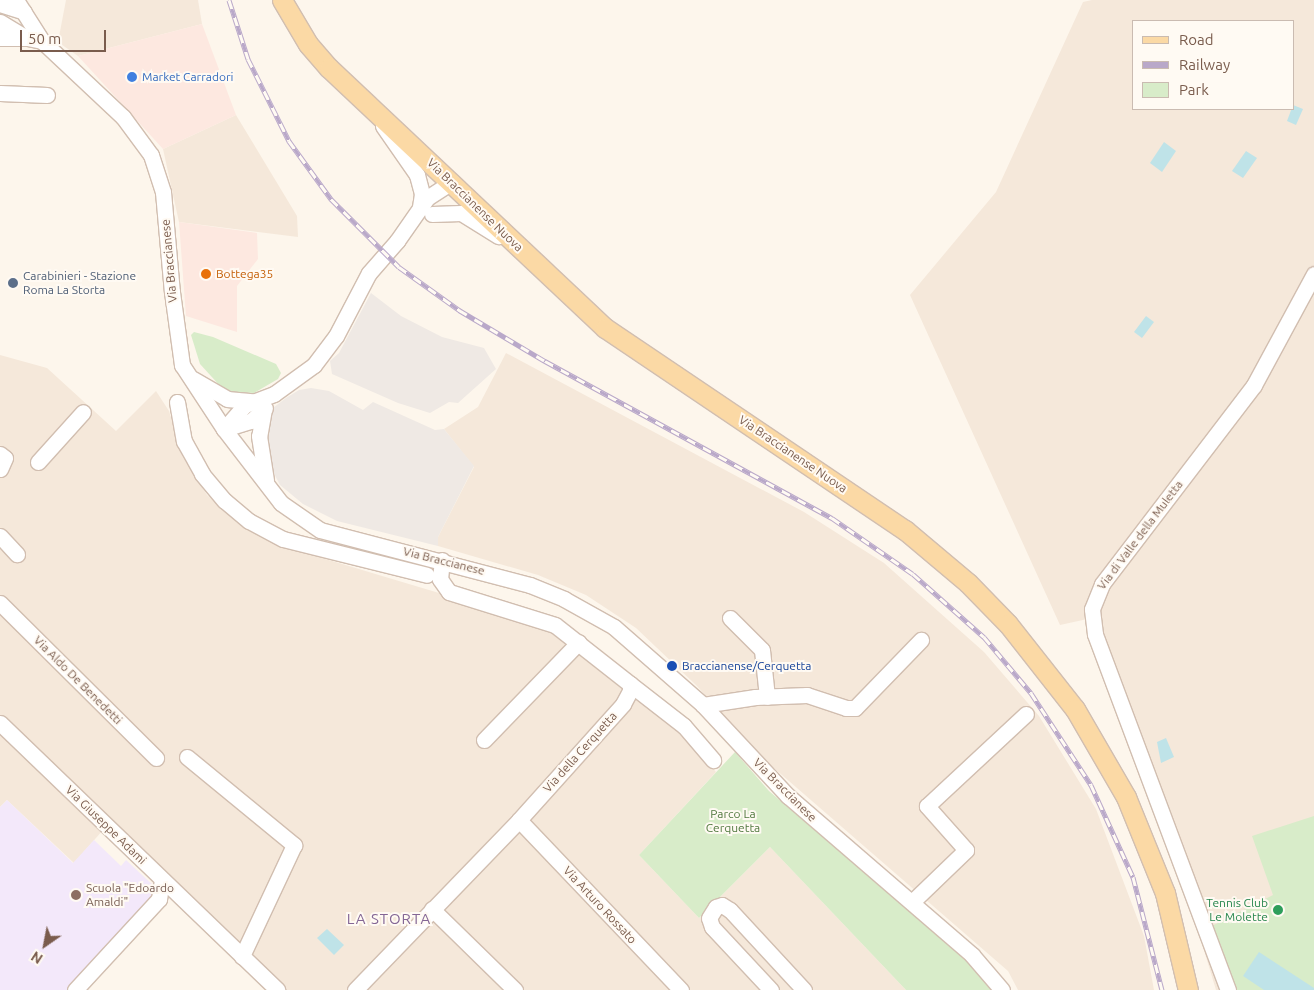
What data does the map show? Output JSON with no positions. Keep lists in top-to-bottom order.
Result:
{
  "streets": {
    "main road": ["Via Braccianense Nuova"],
    "street": [
      "Via Braccianese",
      "Via di Valle della Muletta",
      "Via Aldo De Benedetti",
      "Via della Cerquetta",
      "Via Giuseppe Adami",
      "Via Arturo Rossato"
    ]
  },
  "crossings": [
    ["Via della Cerquetta", "Via Arturo Rossato"]
  ],
  "districts": ["LA STORTA"],
  "parks": ["Parco La Cerquetta"],
  "places": [
    "Market Carradori",
    "Bottega35",
    "Carabinieri - Stazione Roma La Storta",
    "Braccianense/Cerquetta",
    "Scuola \"Edoardo Amaldi\"",
    "Tennis Club Le Molette"
  ],
  "legend": ["Road", "Railway", "Park"],
  "scale_bar": "50 m",
  "north": "bottom left"
}
